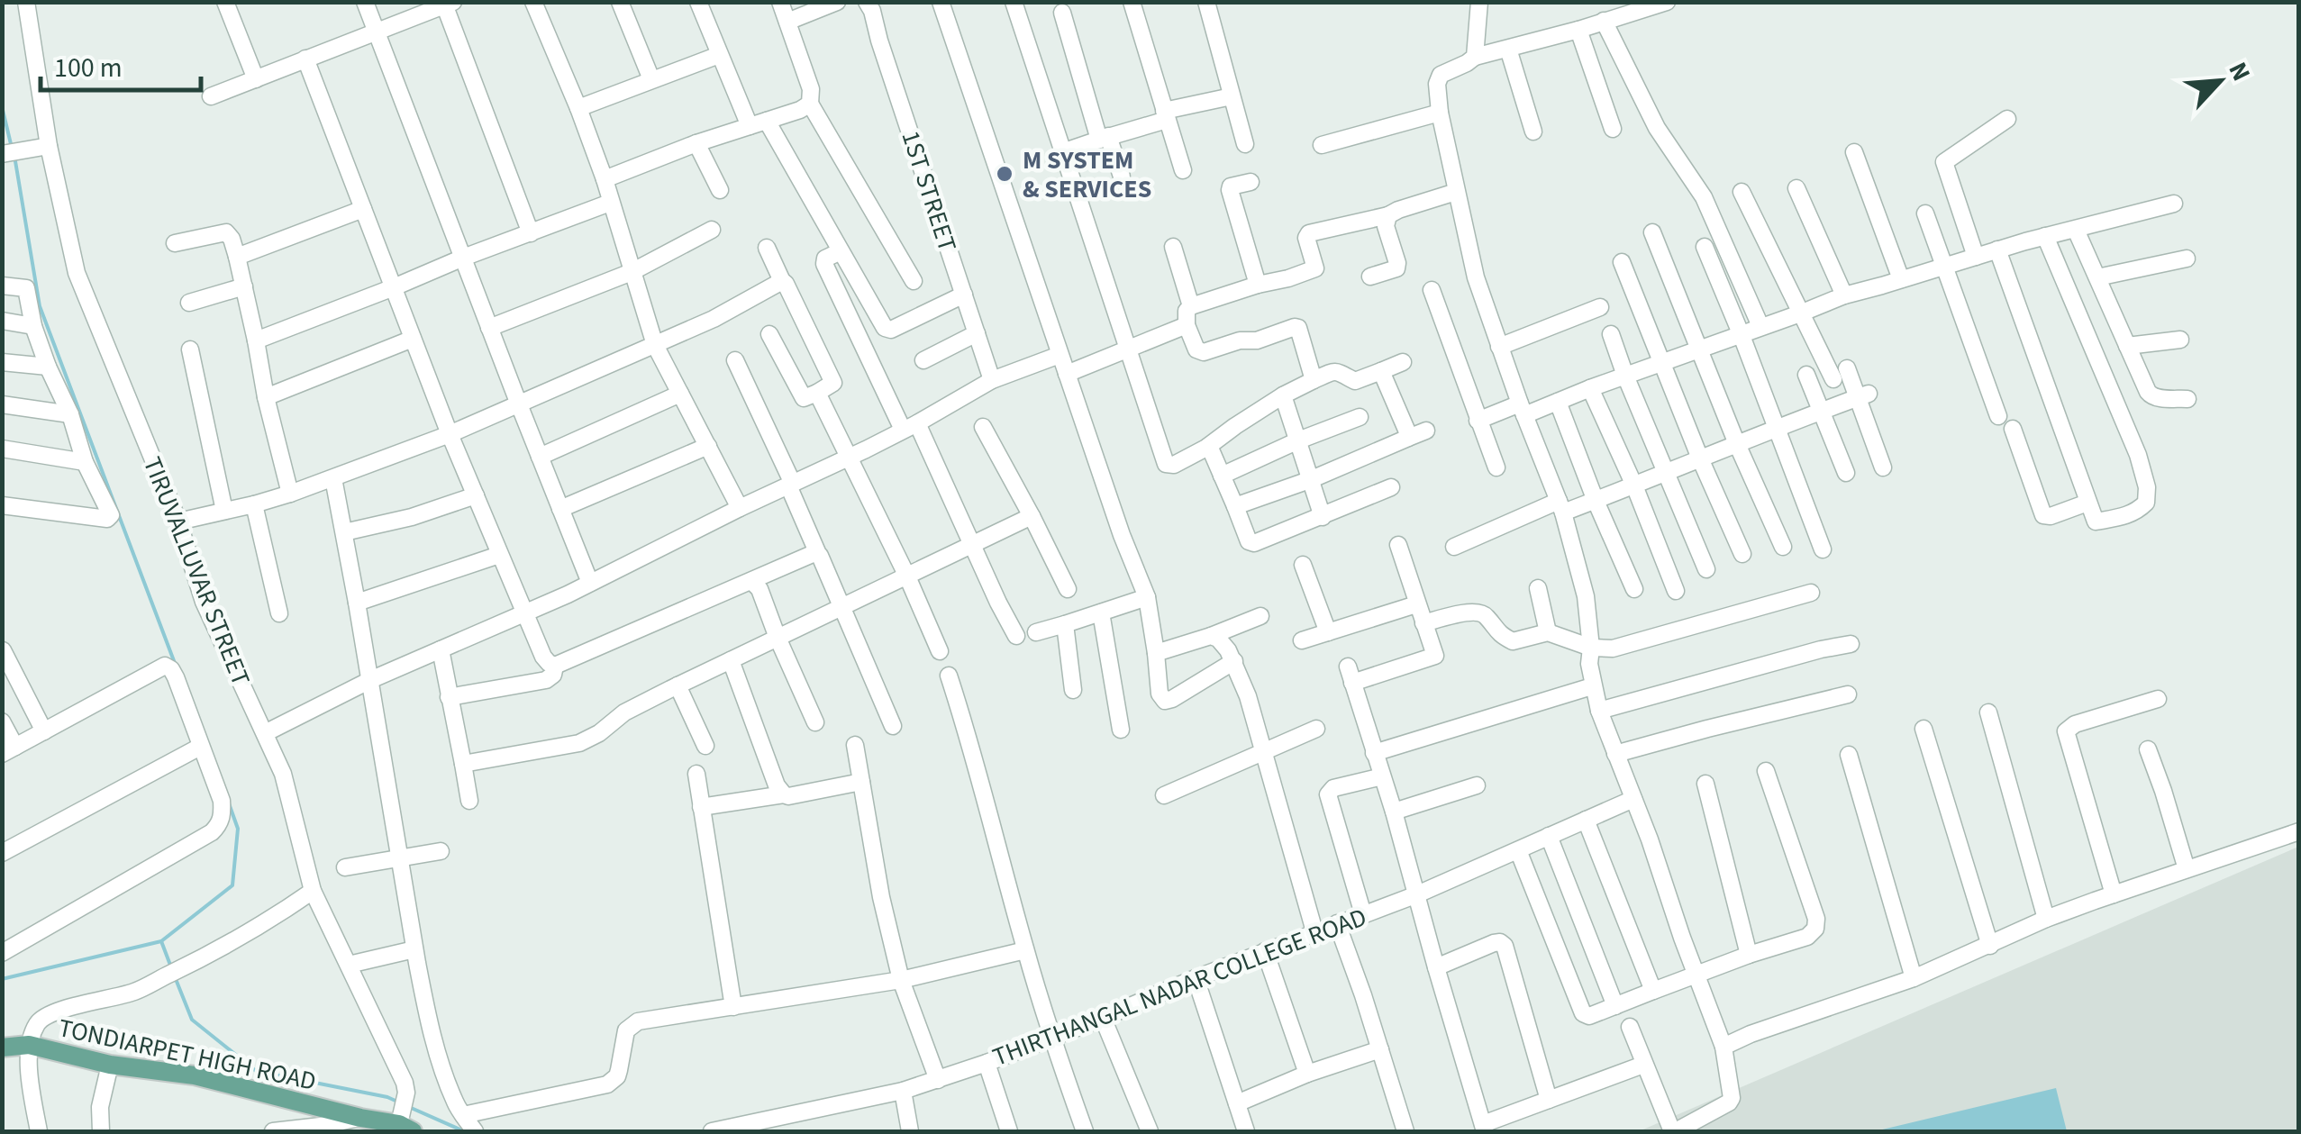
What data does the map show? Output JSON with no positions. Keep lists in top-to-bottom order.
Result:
{
  "streets": {
    "main road": ["TONDIARPET HIGH ROAD"],
    "street": ["1ST STREET", "TIRUVALLUVAR STREET", "THIRTHANGAL NADAR COLLEGE ROAD"]
  },
  "crossings": [
    ["TIRUVALLUVAR STREET", "TONDIARPET HIGH ROAD"]
  ],
  "places": ["M SYSTEM & SERVICES"],
  "scale_bar": "100 m",
  "north": "top right"
}
